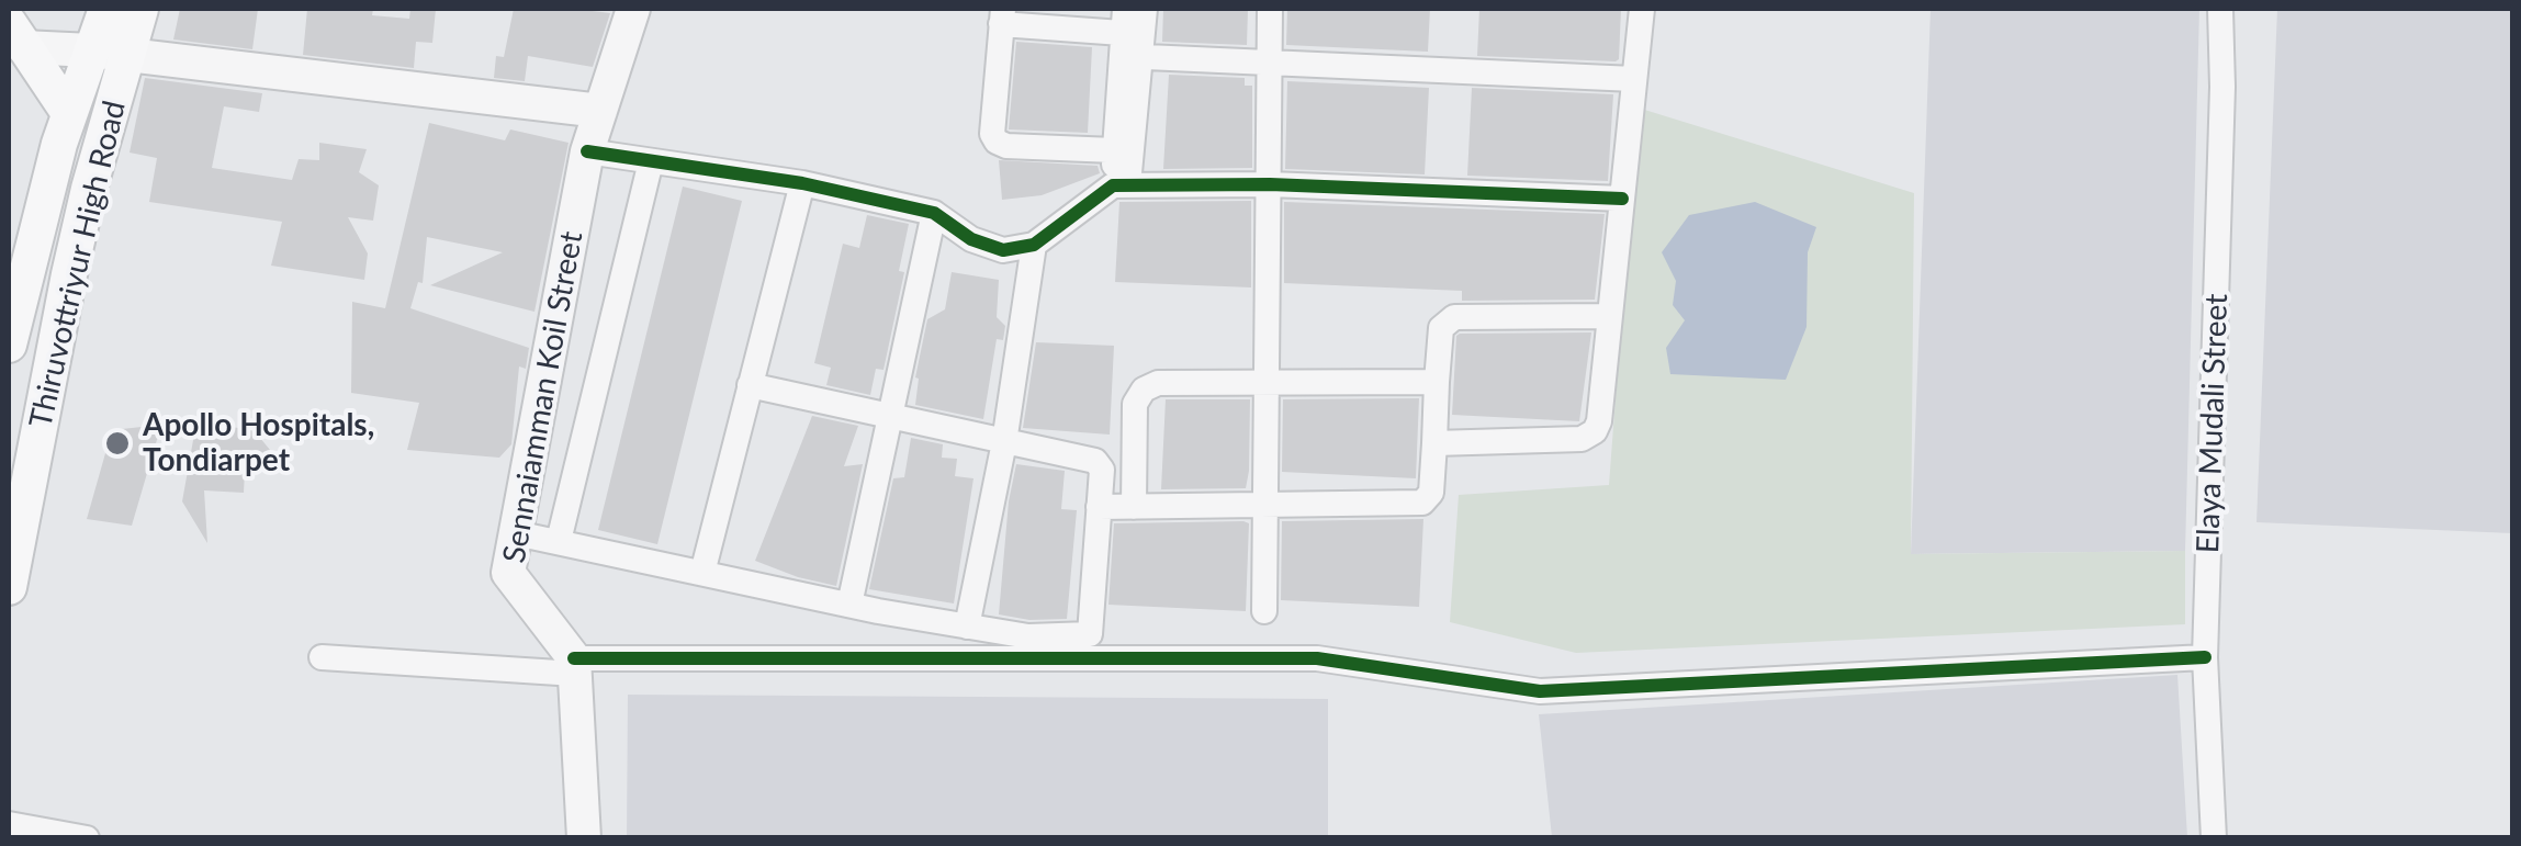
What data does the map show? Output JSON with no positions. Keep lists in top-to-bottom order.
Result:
{
  "streets": {
    "main road": ["Thiruvottriyur High Road"],
    "street": ["Sennaiamman Koil Street", "Elaya Mudali Street"]
  },
  "places": ["Apollo Hospitals, Tondiarpet"]
}
